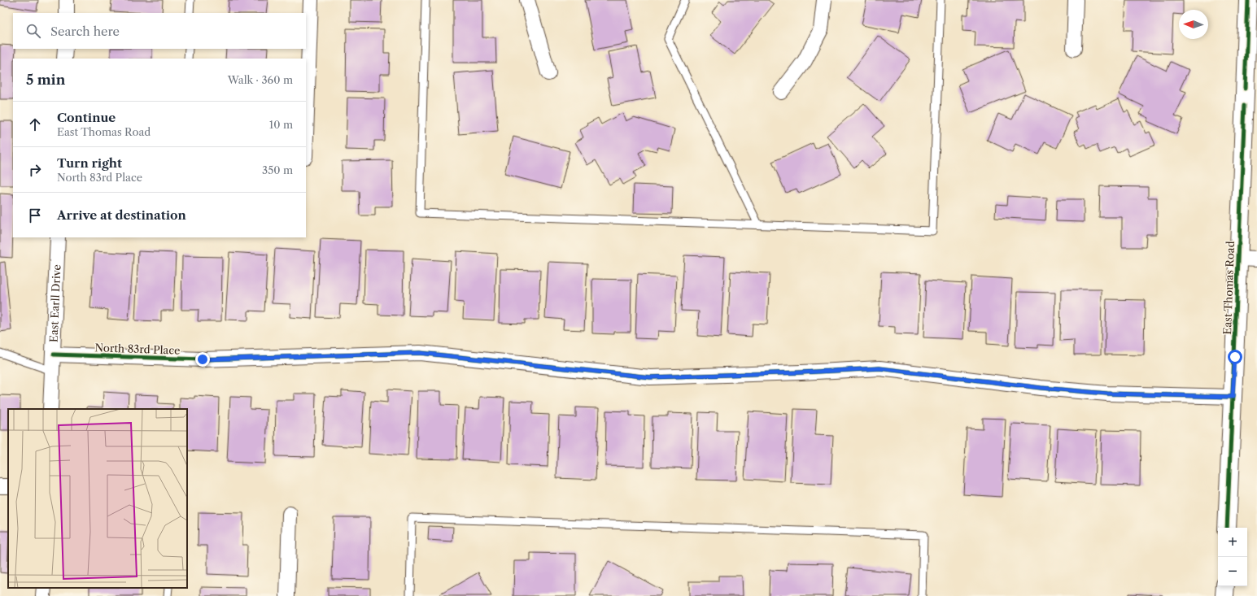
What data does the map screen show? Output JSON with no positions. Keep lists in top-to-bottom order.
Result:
{
  "streets": {
    "main road": ["East Thomas Road"],
    "street": ["East Earll Drive", "North 83rd Place"]
  },
  "crossings": [
    ["East Thomas Road", "North 83rd Place"],
    ["East Earll Drive", "North 83rd Place"]
  ],
  "north": "left",
  "page": {
    "search": "Search here",
    "heading": ["5 min", "Walk · 360 m"],
    "list": [
      ["Continue", "East Thomas Road", "10 m"],
      ["Turn right", "North 83rd Place", "350 m"],
      "Arrive at destination"
    ],
    "map_buttons": ["+", "−"]
  }
}
